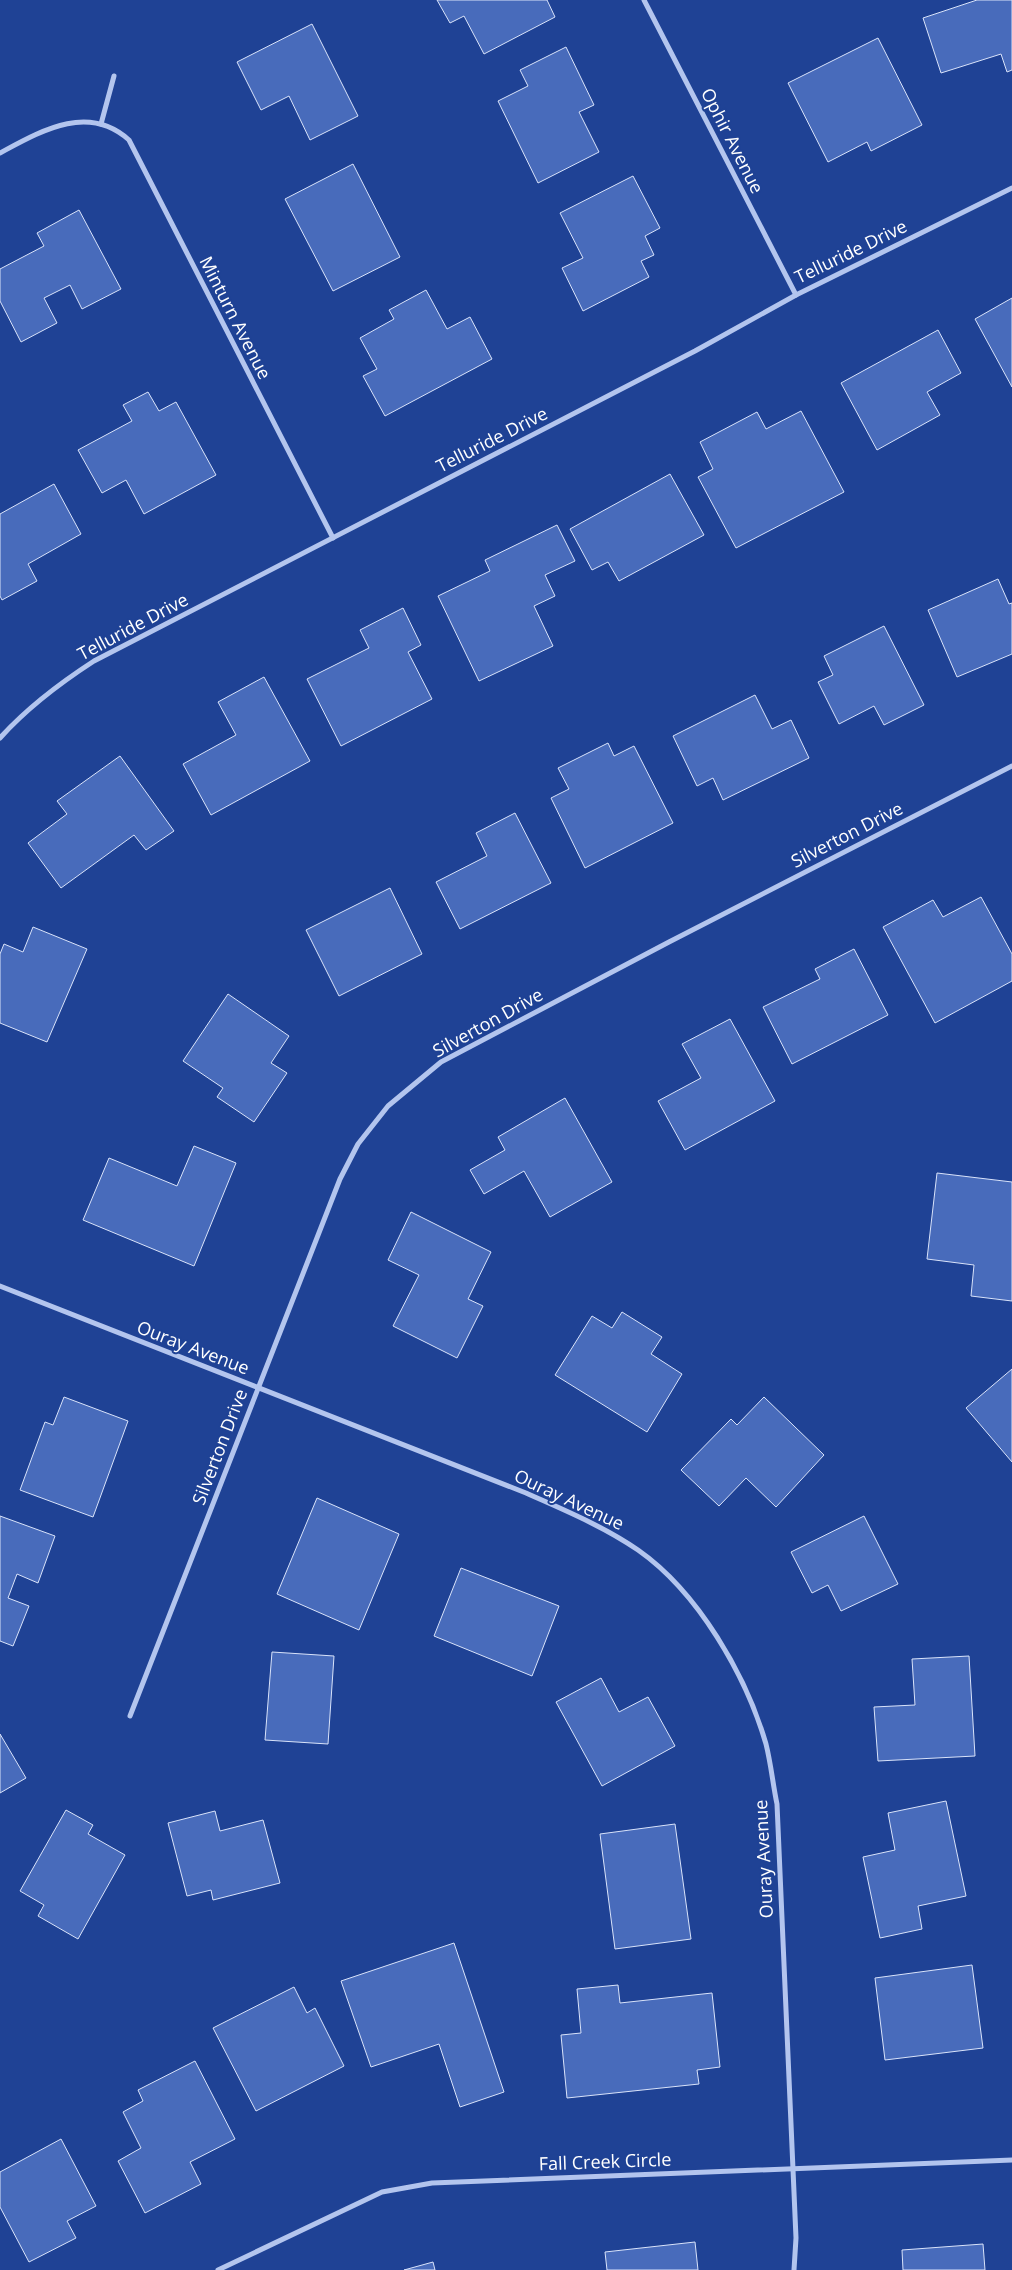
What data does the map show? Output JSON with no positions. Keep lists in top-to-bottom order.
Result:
{
  "streets": {
    "street": [
      "Ophir Avenue",
      "Telluride Drive",
      "Minturn Avenue",
      "Silverton Drive",
      "Ouray Avenue",
      "Fall Creek Circle"
    ]
  },
  "crossings": [
    ["Ophir Avenue", "Telluride Drive"],
    ["Telluride Drive", "Minturn Avenue"],
    ["Silverton Drive", "Ouray Avenue"],
    ["Ouray Avenue", "Fall Creek Circle"]
  ]
}
